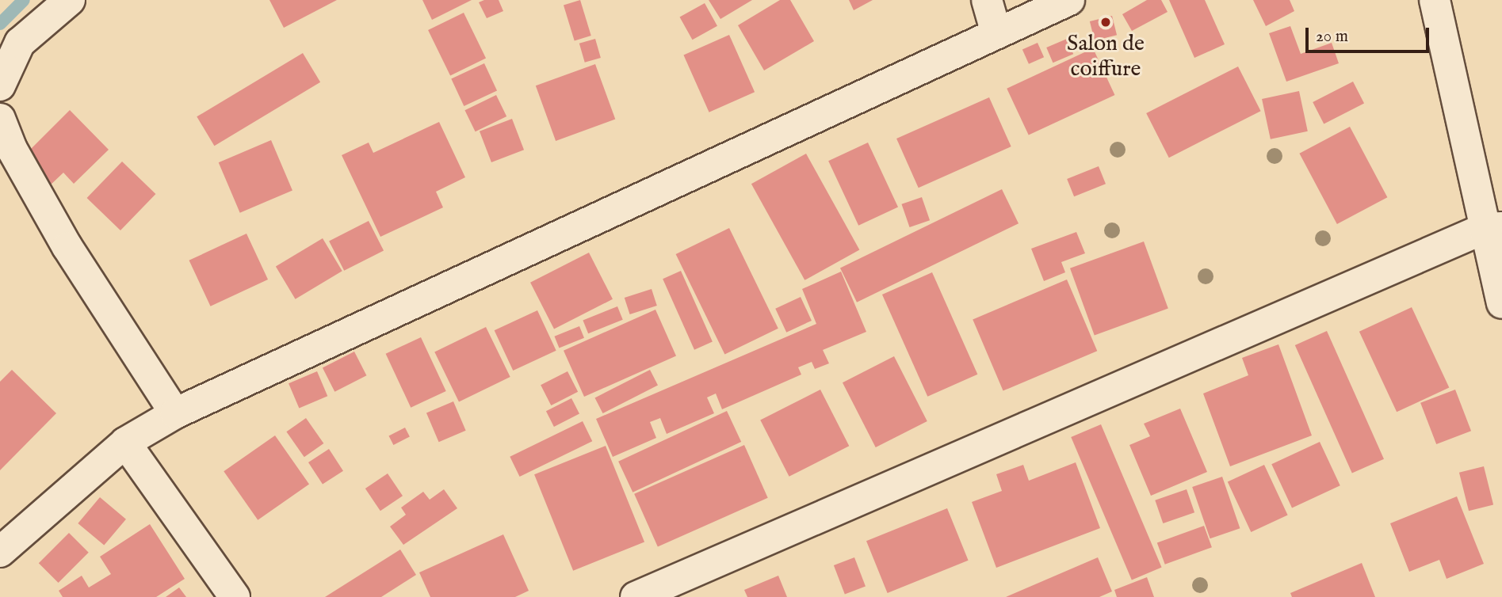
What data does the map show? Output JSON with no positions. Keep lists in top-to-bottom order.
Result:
{
  "places": ["Salon de coiffure"],
  "scale_bar": "20 m"
}
